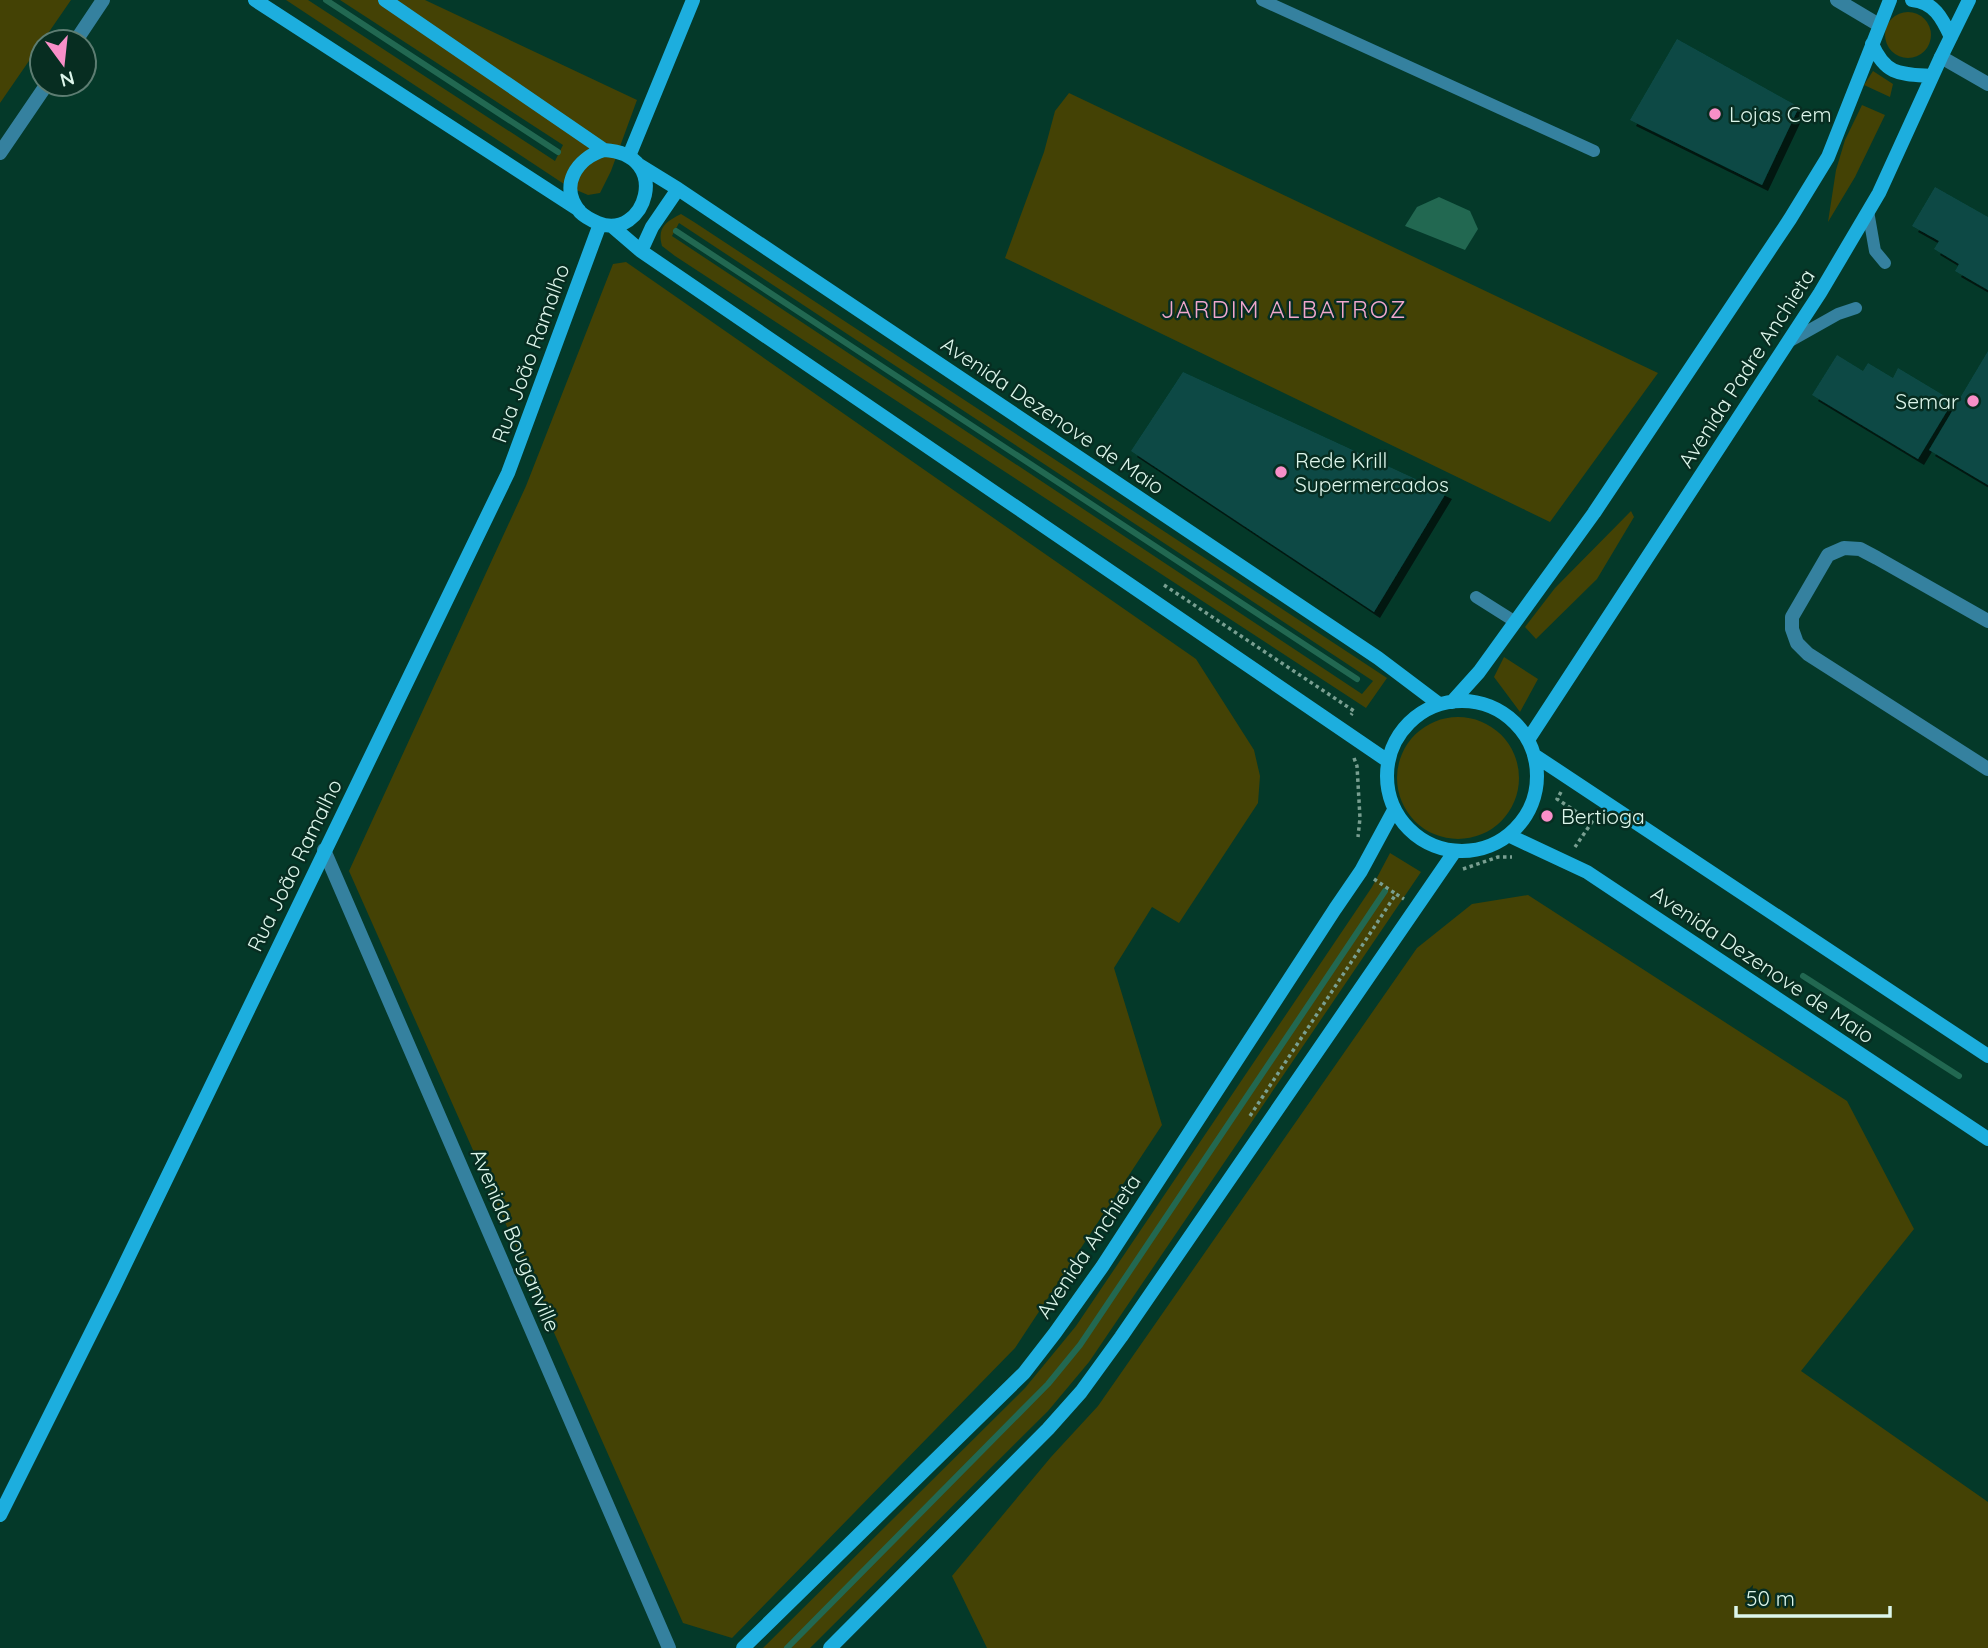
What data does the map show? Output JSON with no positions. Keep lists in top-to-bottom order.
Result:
{
  "streets": {
    "main road": [
      "Rua João Ramalho",
      "Avenida Padre Anchieta",
      "Avenida Dezenove de Maio",
      "Avenida Anchieta"
    ],
    "street": ["Avenida Bouganville"]
  },
  "crossings": [
    ["Rua João Ramalho", "Avenida Dezenove de Maio"],
    ["Rua João Ramalho", "Avenida Bouganville"],
    ["Avenida Padre Anchieta", "Avenida Dezenove de Maio"],
    ["Avenida Padre Anchieta", "Avenida Anchieta"],
    ["Avenida Dezenove de Maio", "Avenida Anchieta"]
  ],
  "districts": ["JARDIM ALBATROZ"],
  "places": [
    "Lojas Cem",
    "Semar",
    "Rede Krill Supermercados",
    "Bertioga"
  ],
  "scale_bar": "50 m",
  "north": "bottom"
}
